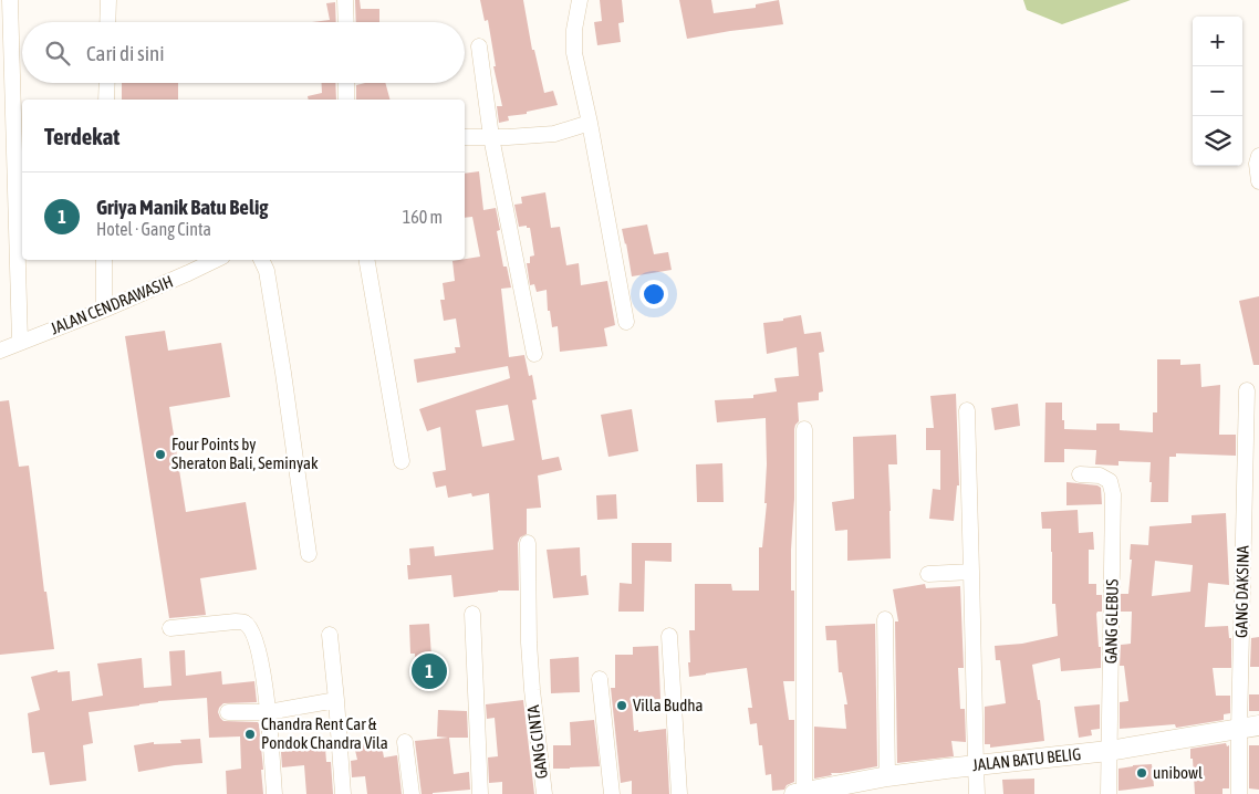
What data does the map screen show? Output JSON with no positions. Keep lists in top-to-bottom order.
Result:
{
  "streets": {
    "street": [
      "JALAN CENDRAWASIH",
      "GANG DAKSINA",
      "GANG GLEBUS",
      "GANG CINTA",
      "JALAN BATU BELIG"
    ]
  },
  "crossings": [
    ["GANG DAKSINA", "JALAN BATU BELIG"],
    ["GANG GLEBUS", "JALAN BATU BELIG"]
  ],
  "places": [
    "Four Points by Sheraton Bali, Seminyak",
    "Villa Budha",
    "Chandra Rent Car & Pondok Chandra Vila",
    "unibowl"
  ],
  "page": {
    "map_buttons": ["+", "−"],
    "search": "Cari di sini",
    "heading": "Terdekat",
    "list": [
      {
        "mark": "1",
        "name": "Griya Manik Batu Belig",
        "note": "Hotel · Gang Cinta",
        "value": "160 m"
      }
    ],
    "pins": "1"
  }
}
